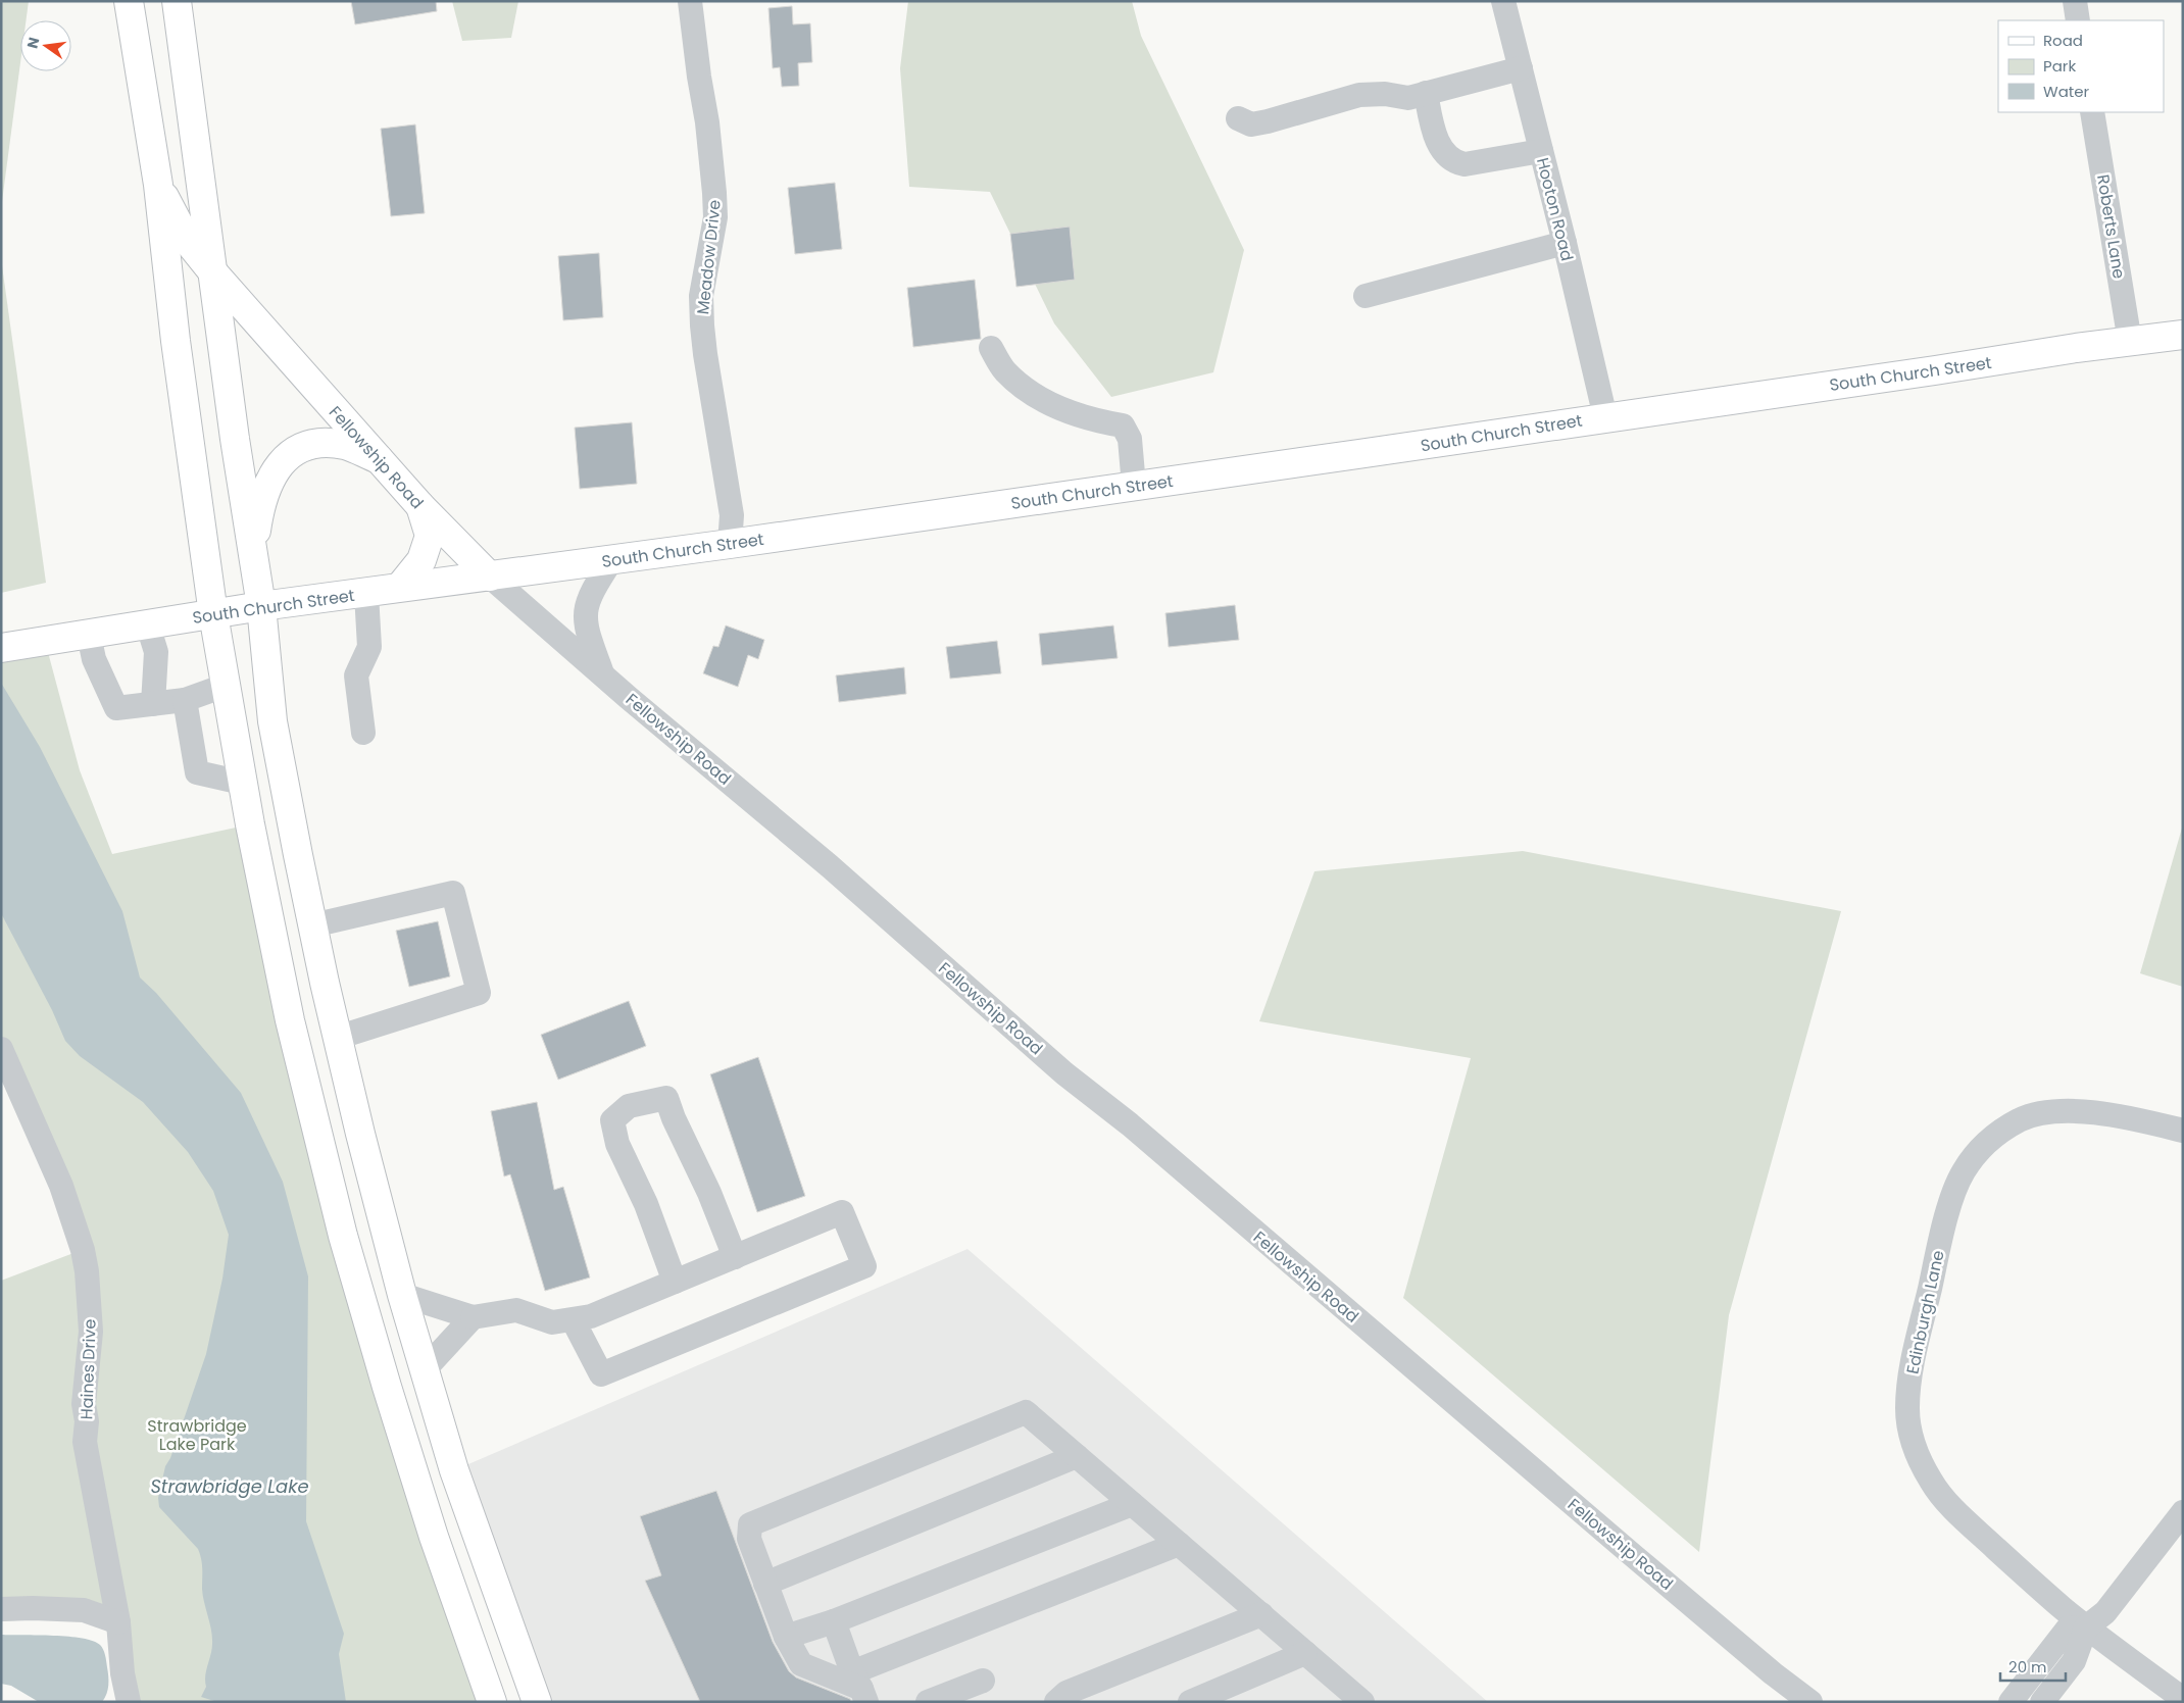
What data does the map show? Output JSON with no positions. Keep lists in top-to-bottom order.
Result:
{
  "streets": {
    "main road": ["South Church Street", "Fellowship Road"],
    "street": [
      "Hooton Road",
      "Roberts Lane",
      "Meadow Drive",
      "Edinburgh Lane",
      "Haines Drive"
    ]
  },
  "crossings": [
    ["Hooton Road", "South Church Street"],
    ["Roberts Lane", "South Church Street"],
    ["Meadow Drive", "South Church Street"],
    ["South Church Street", "Fellowship Road"]
  ],
  "water": ["Strawbridge Lake"],
  "parks": ["Strawbridge Lake Park"],
  "legend": ["Road", "Park", "Water"],
  "scale_bar": "20 m",
  "north": "left"
}
